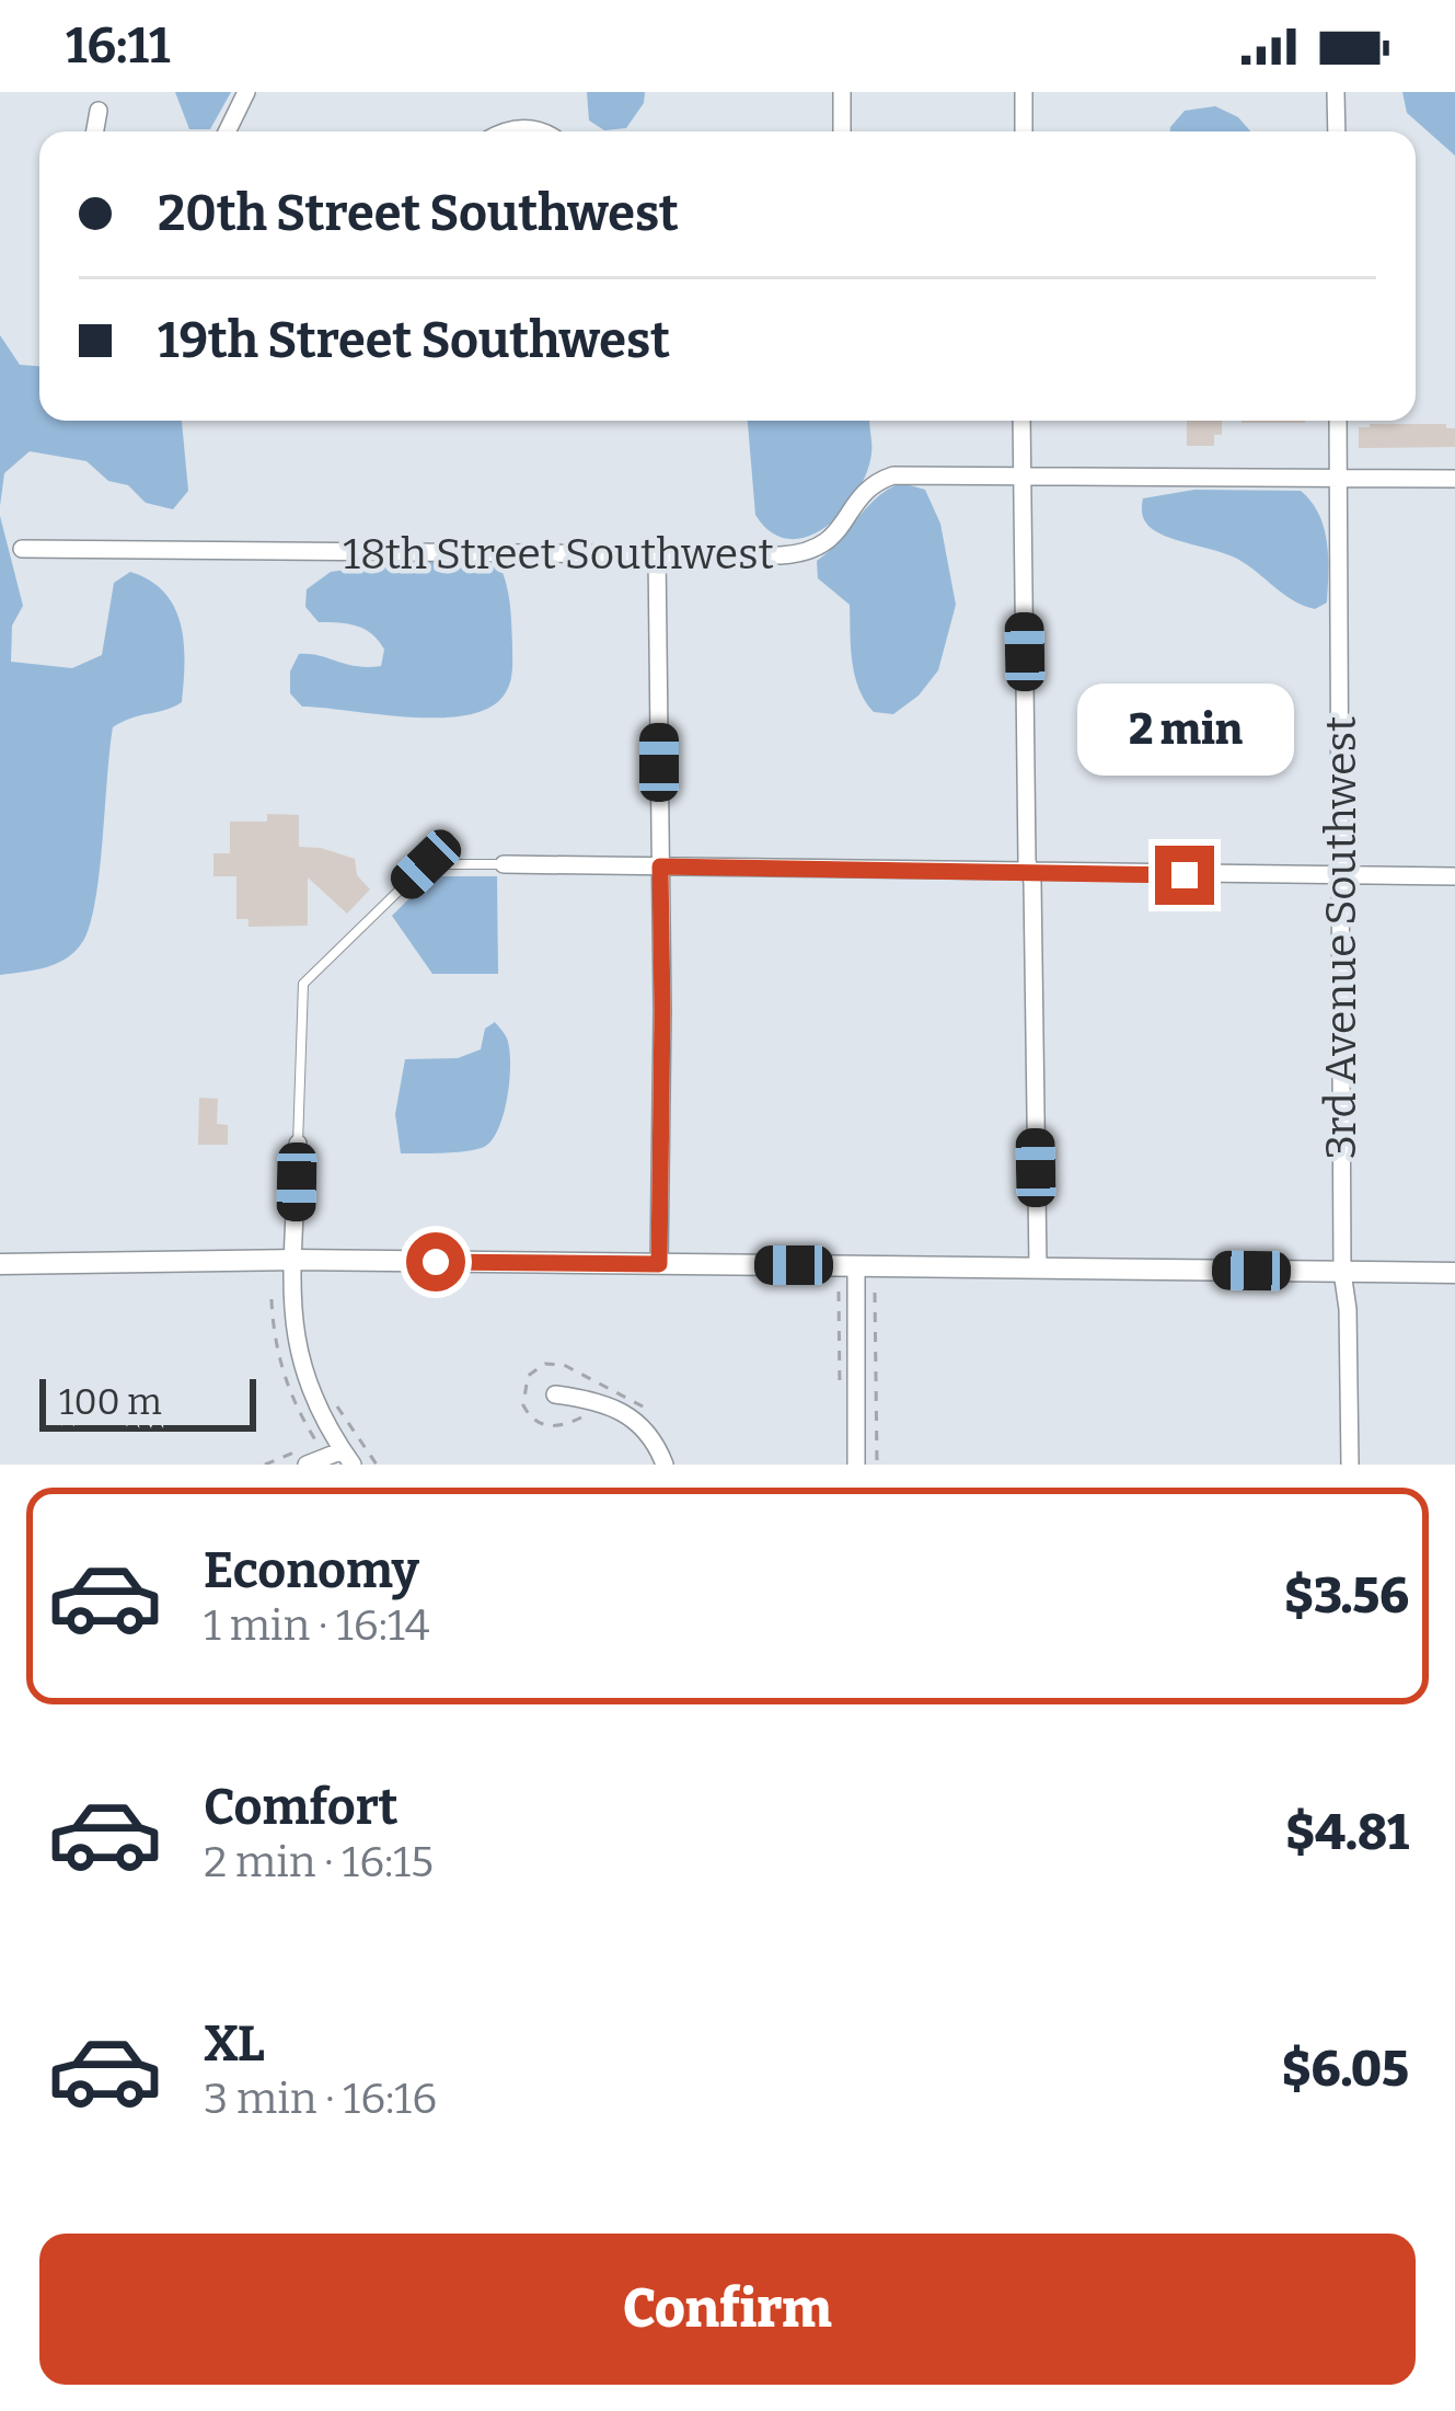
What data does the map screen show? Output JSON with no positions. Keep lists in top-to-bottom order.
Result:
{
  "streets": {
    "street": ["18th Street Southwest", "3rd Avenue Southwest"]
  },
  "crossings": [
    ["18th Street Southwest", "3rd Avenue Southwest"]
  ],
  "scale_bar": "100 m",
  "page": {
    "status": "16:11",
    "banner": ["20th Street Southwest", "19th Street Southwest"],
    "bubble": "2 min",
    "scale": "100 m",
    "list": [
      {
        "name": "Economy",
        "note": "1 min · 16:14",
        "value": "$3.56"
      },
      {
        "name": "Comfort",
        "note": "2 min · 16:15",
        "value": "$4.81"
      },
      {
        "name": "XL",
        "note": "3 min · 16:16",
        "value": "$6.05"
      }
    ],
    "buttons": "Confirm"
  }
}
